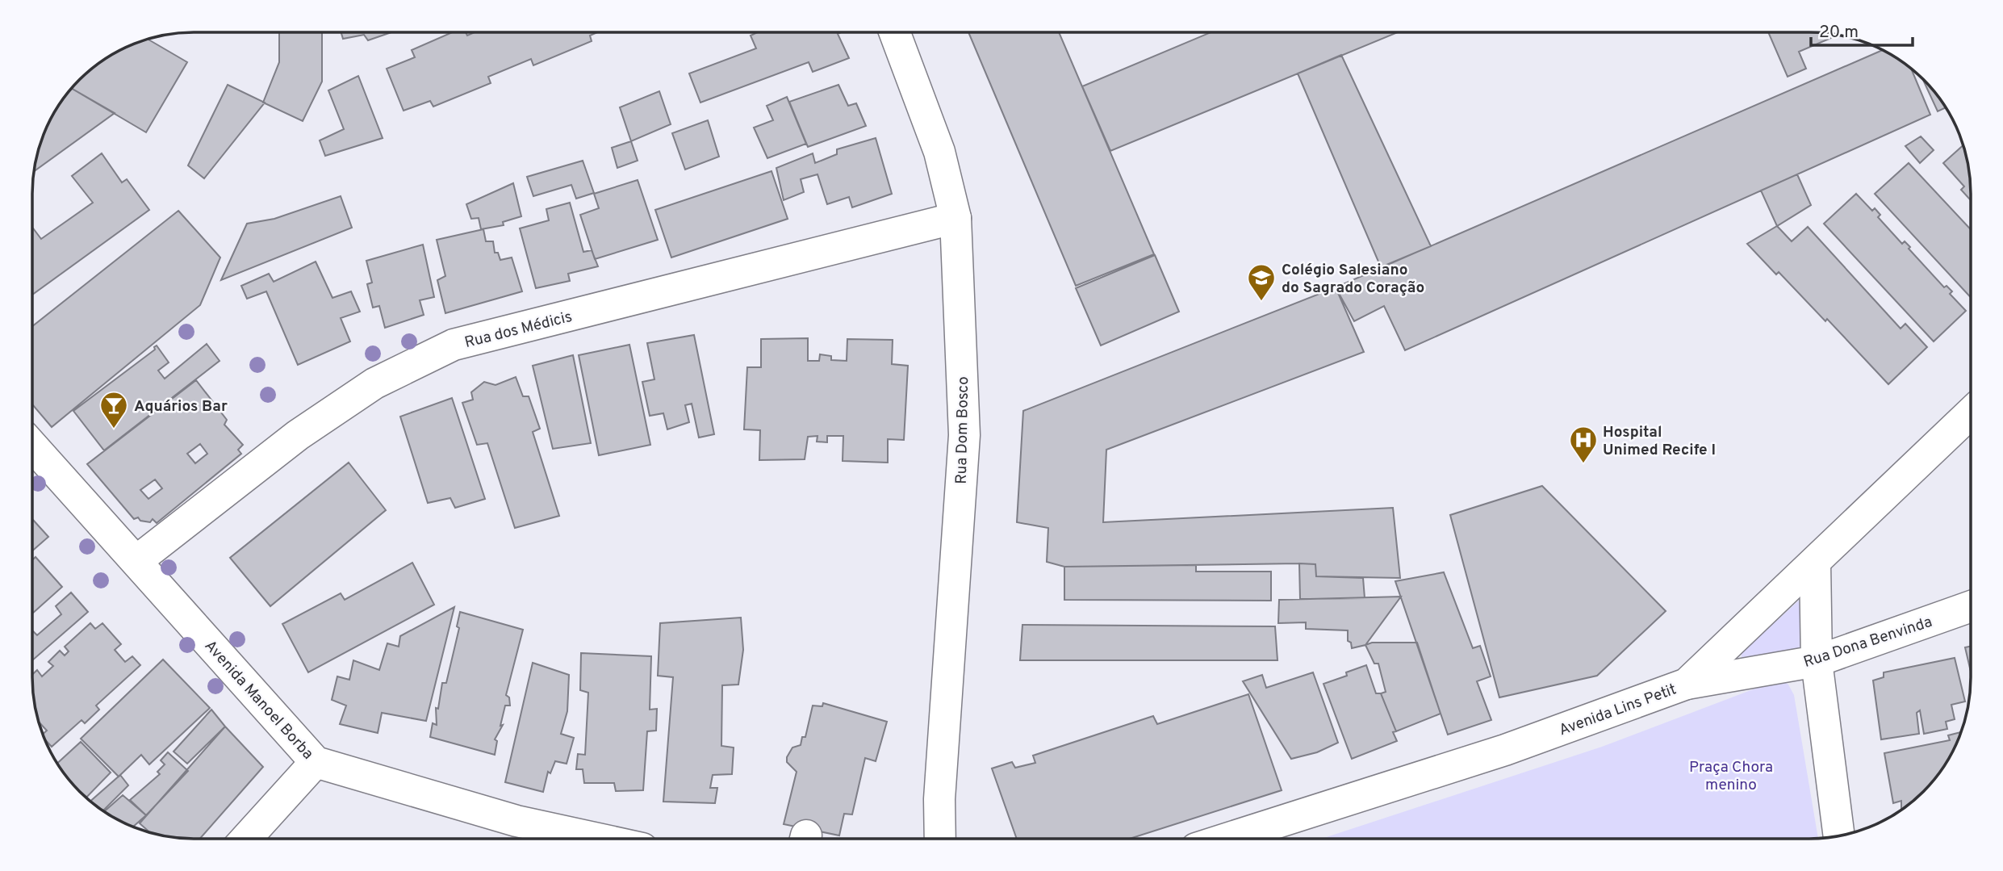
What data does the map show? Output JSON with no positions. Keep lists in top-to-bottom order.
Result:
{
  "streets": {
    "main road": [
      "Rua dos Médicis",
      "Rua Dom Bosco",
      "Rua Dona Benvinda",
      "Avenida Manoel Borba",
      "Avenida Lins Petit"
    ]
  },
  "crossings": [
    ["Rua dos Médicis", "Rua Dom Bosco"],
    ["Rua dos Médicis", "Avenida Manoel Borba"],
    ["Rua Dona Benvinda", "Avenida Lins Petit"]
  ],
  "parks": ["Praça Chora menino"],
  "places": {
    "school or university": ["Colégio Salesiano do Sagrado Coração"],
    "bar": ["Aquários Bar"],
    "hospital": ["Hospital Unimed Recife I"]
  },
  "scale_bar": "20 m"
}
